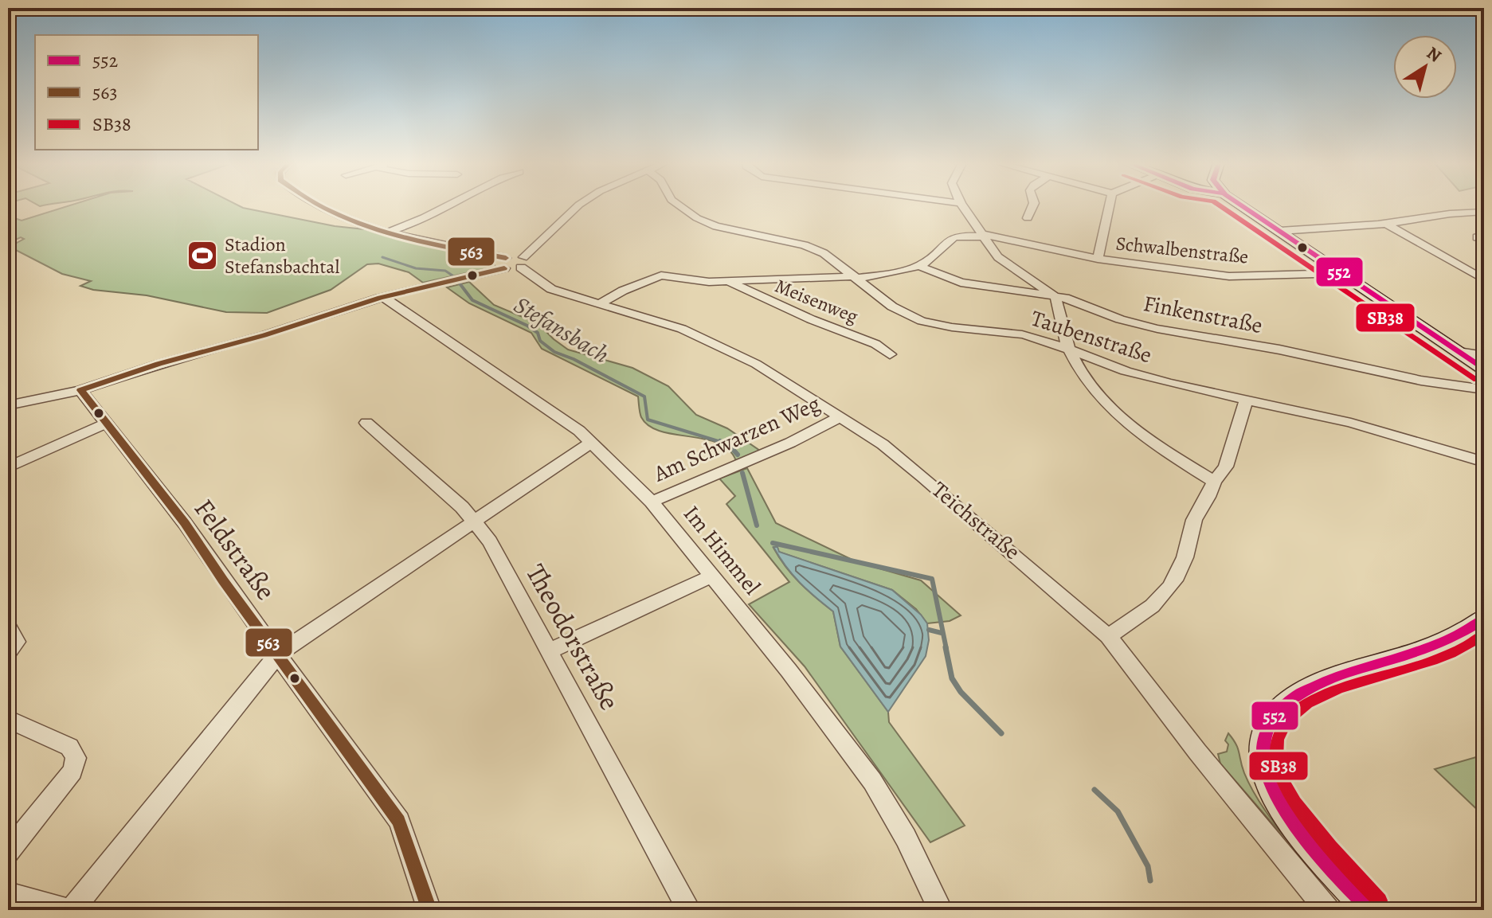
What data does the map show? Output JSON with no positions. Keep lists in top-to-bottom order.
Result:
{
  "streets": {
    "street": [
      "Schwalbenstraße",
      "Meisenweg",
      "Finkenstraße",
      "Taubenstraße",
      "Am Schwarzen Weg",
      "Teichstraße",
      "Feldstraße",
      "Im Himmel",
      "Theodorstraße"
    ]
  },
  "crossings": [
    ["Schwalbenstraße", "Meisenweg"],
    ["Meisenweg", "Finkenstraße"],
    ["Meisenweg", "Taubenstraße"],
    ["Meisenweg", "Teichstraße"],
    ["Am Schwarzen Weg", "Teichstraße"],
    ["Am Schwarzen Weg", "Im Himmel"]
  ],
  "water": ["Stefansbach"],
  "places": {
    "sports": ["Stadion Stefansbachtal"]
  },
  "lines": ["transit line 552", "transit line 563", "transit line SB38"],
  "legend": ["552", "563", "SB38"],
  "north": "top right"
}
